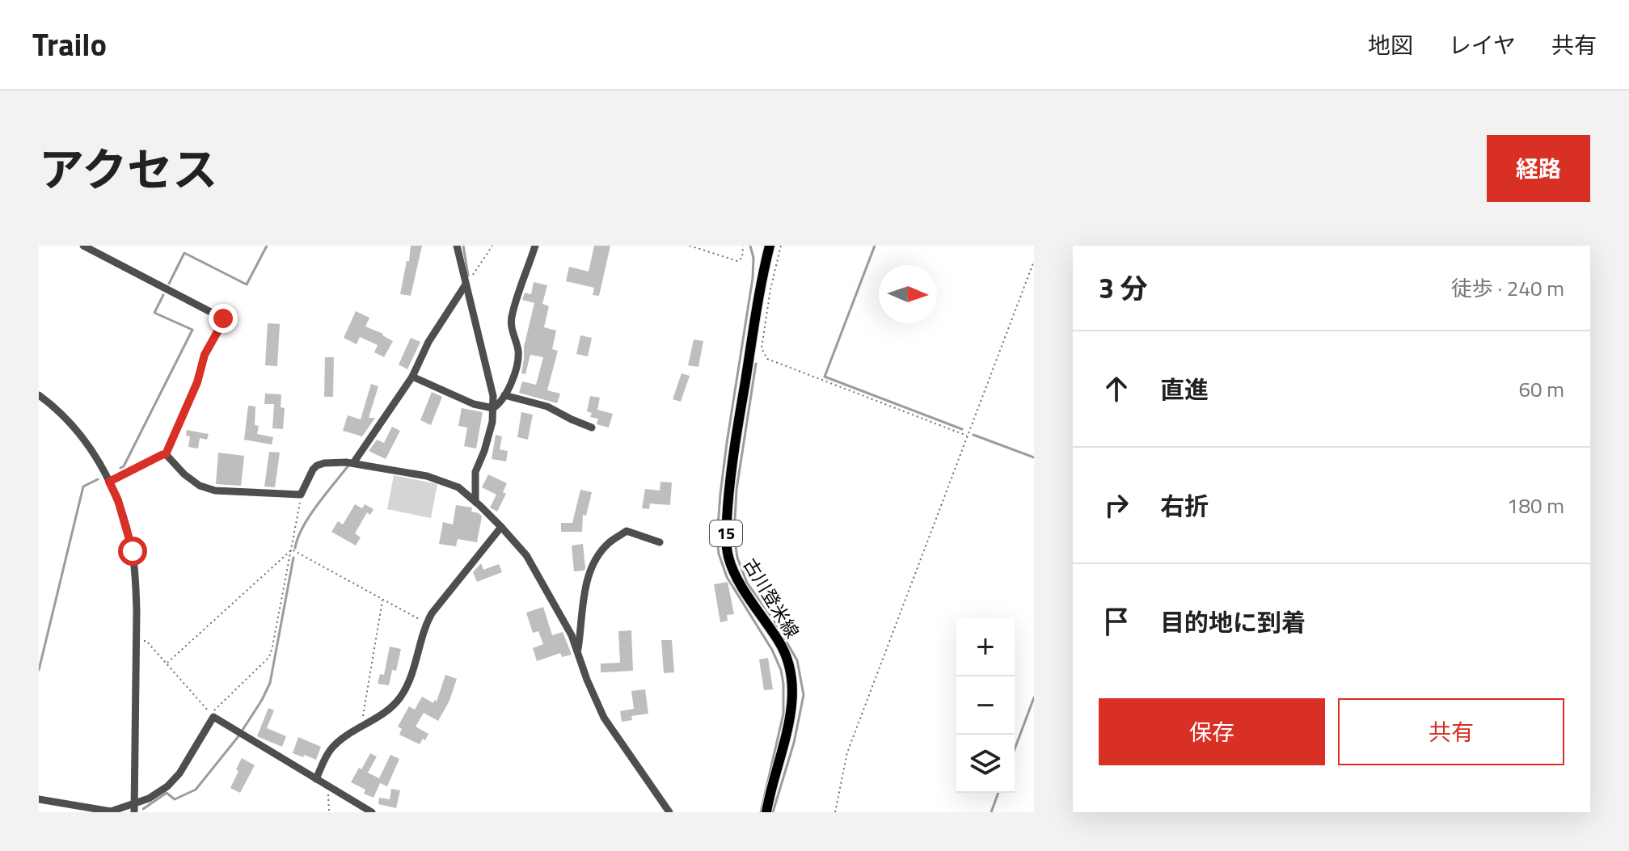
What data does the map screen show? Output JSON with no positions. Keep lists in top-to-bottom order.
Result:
{
  "streets": {
    "main road": ["15", "古川登米線"]
  },
  "north": "right",
  "page": {
    "header": "Trailo",
    "nav": ["地図", "レイヤ", "共有"],
    "title": "アクセス",
    "buttons": [
      "経路",
      ["保存", "共有"]
    ],
    "heading": ["3 分", "徒歩 · 240 m"],
    "list": [
      ["直進", "60 m"],
      ["右折", "180 m"],
      "目的地に到着"
    ],
    "map_buttons": ["+", "−"]
  }
}
